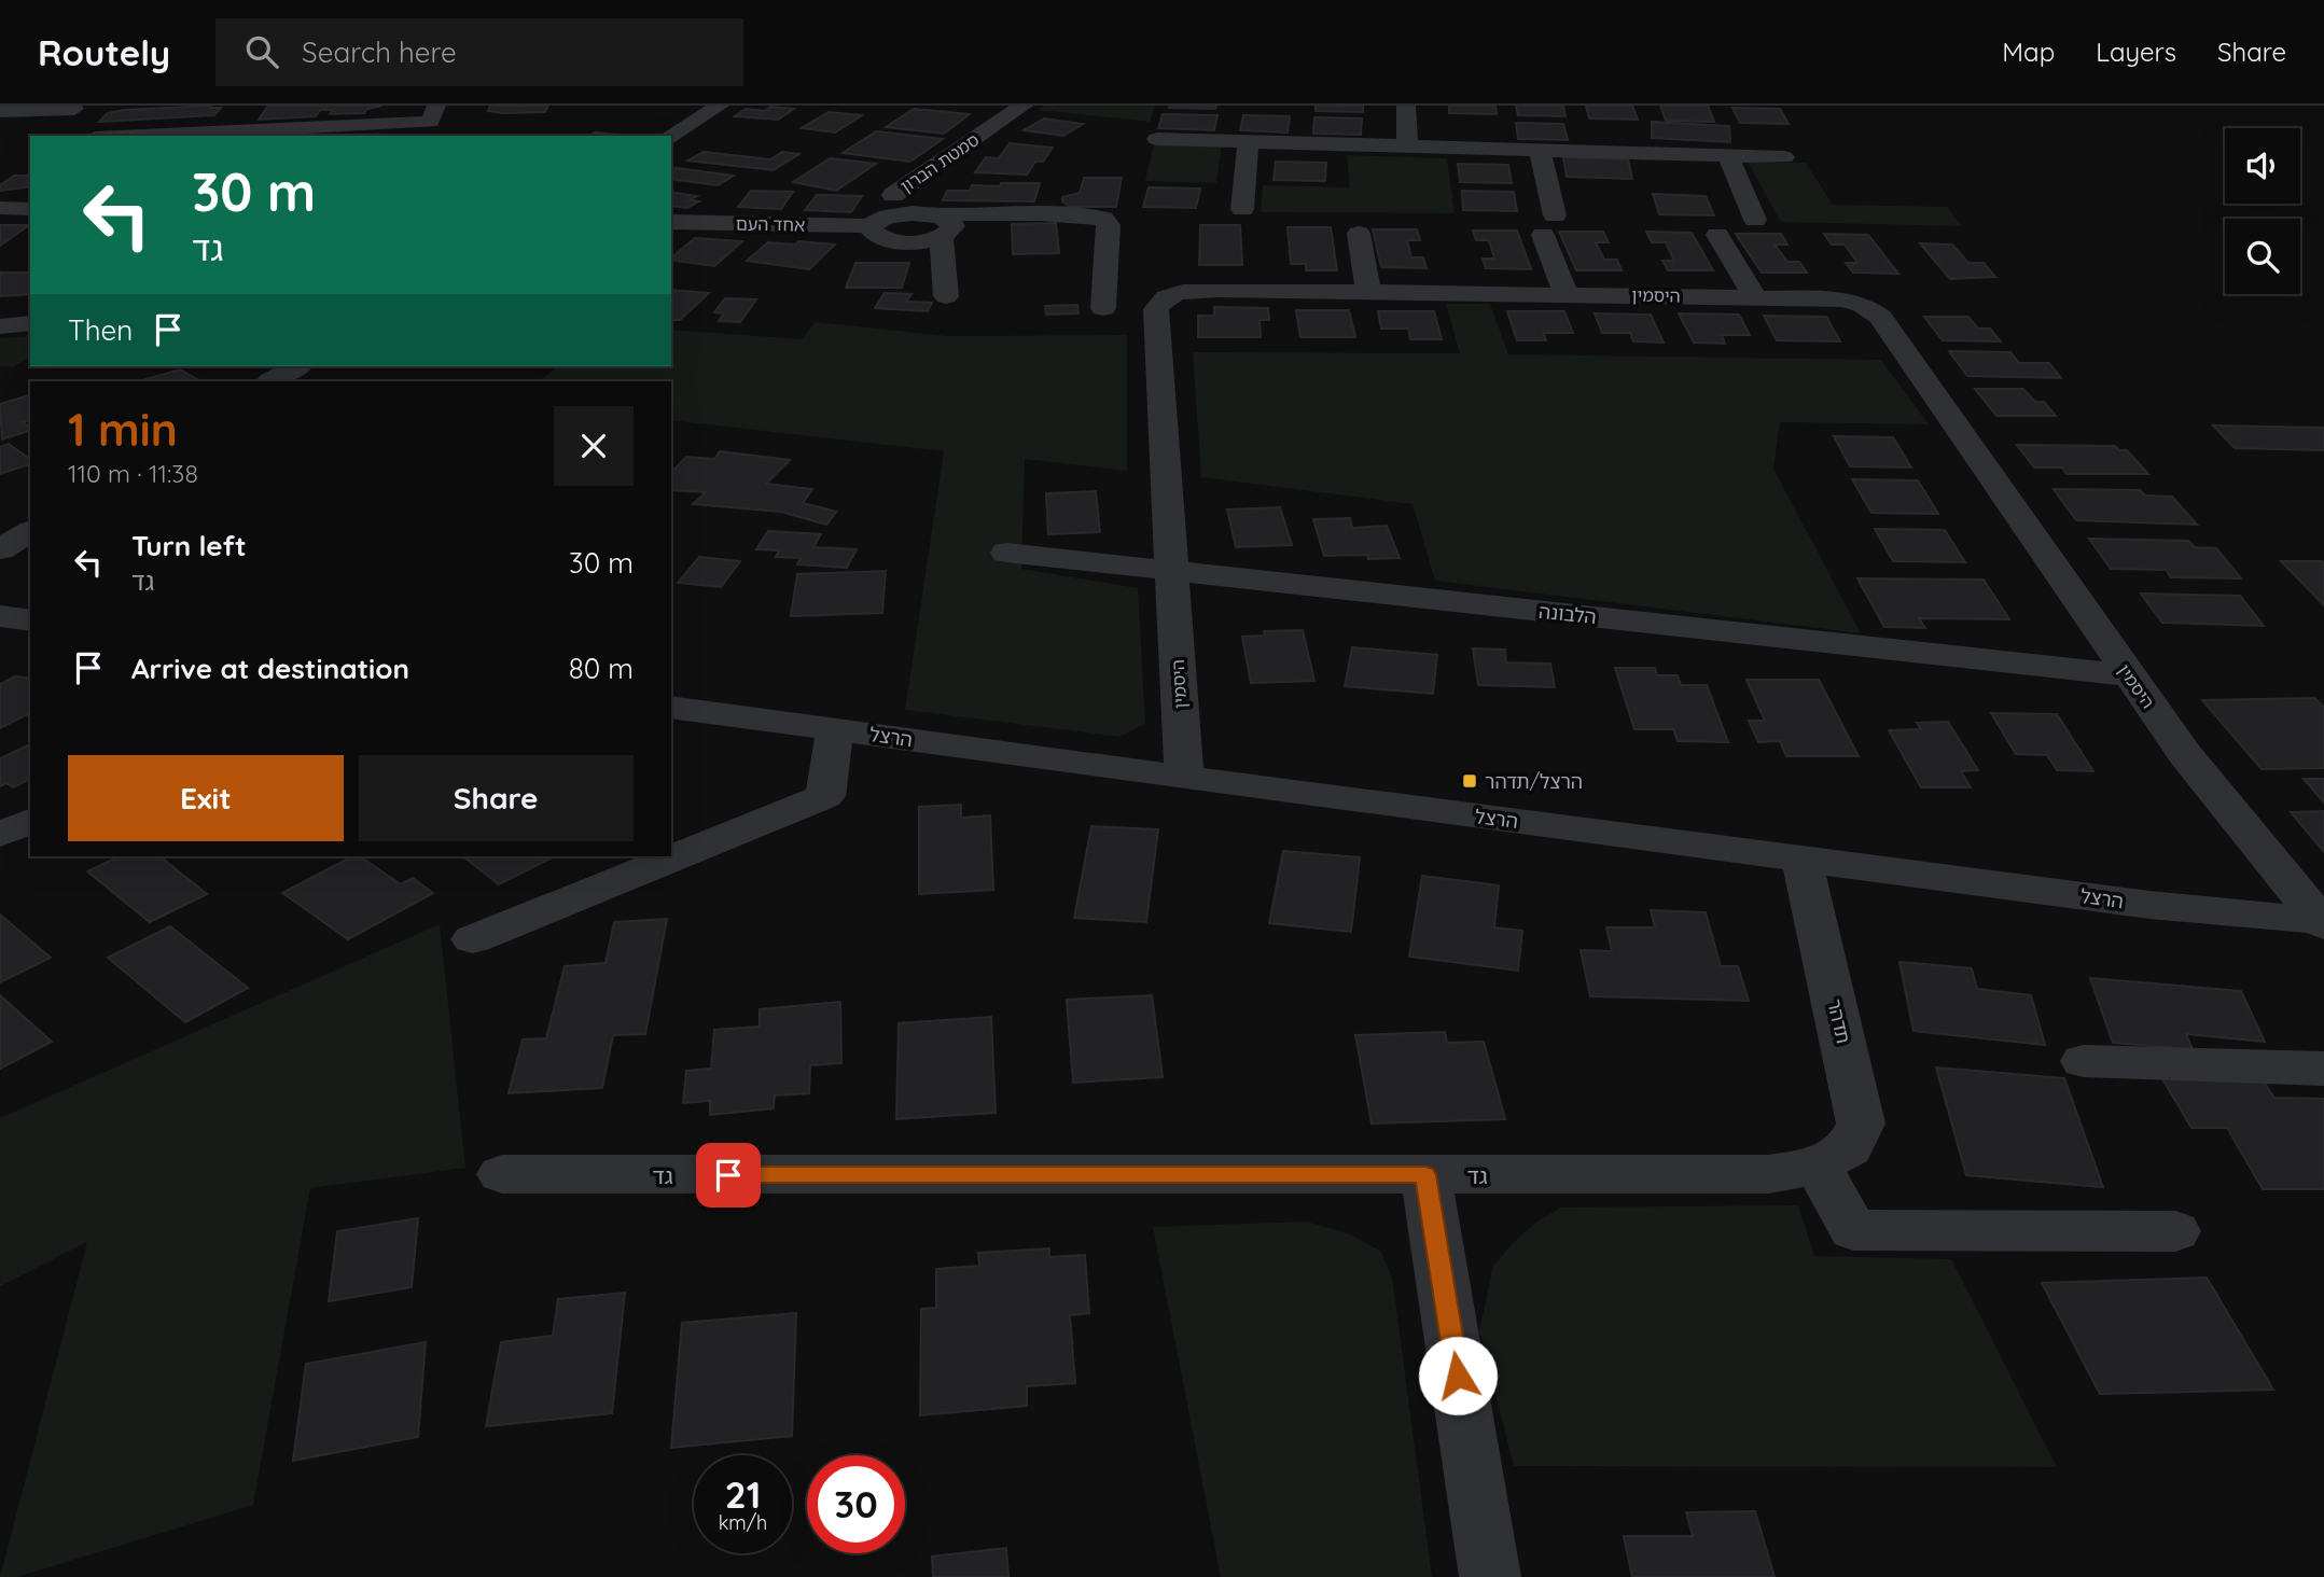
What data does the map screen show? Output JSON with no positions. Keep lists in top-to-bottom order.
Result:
{
  "streets": {
    "street": [
      "סמטת הברון",
      "אחד העם",
      "היסמין",
      "הלבונה",
      "הרצל",
      "תדהר",
      "גד"
    ]
  },
  "crossings": [
    ["היסמין", "הלבונה"],
    ["היסמין", "הרצל"],
    ["הרצל", "תדהר"],
    ["תדהר", "גד"]
  ],
  "places": {
    "transit": ["הרצל/תדהר"]
  },
  "page": {
    "header": "Routely",
    "search": "Search here",
    "nav": ["Map", "Layers", "Share"],
    "turn": ["30 m", "גד"],
    "then": "Then",
    "heading": ["1 min", "110 m · 11:38"],
    "list": [
      {
        "name": "Turn left",
        "note": "גד",
        "value": "30 m"
      },
      {
        "name": "Arrive at destination",
        "value": "80 m"
      }
    ],
    "buttons": ["Exit", "Share"],
    "speed": "21 km/h",
    "limit": "30"
  }
}
